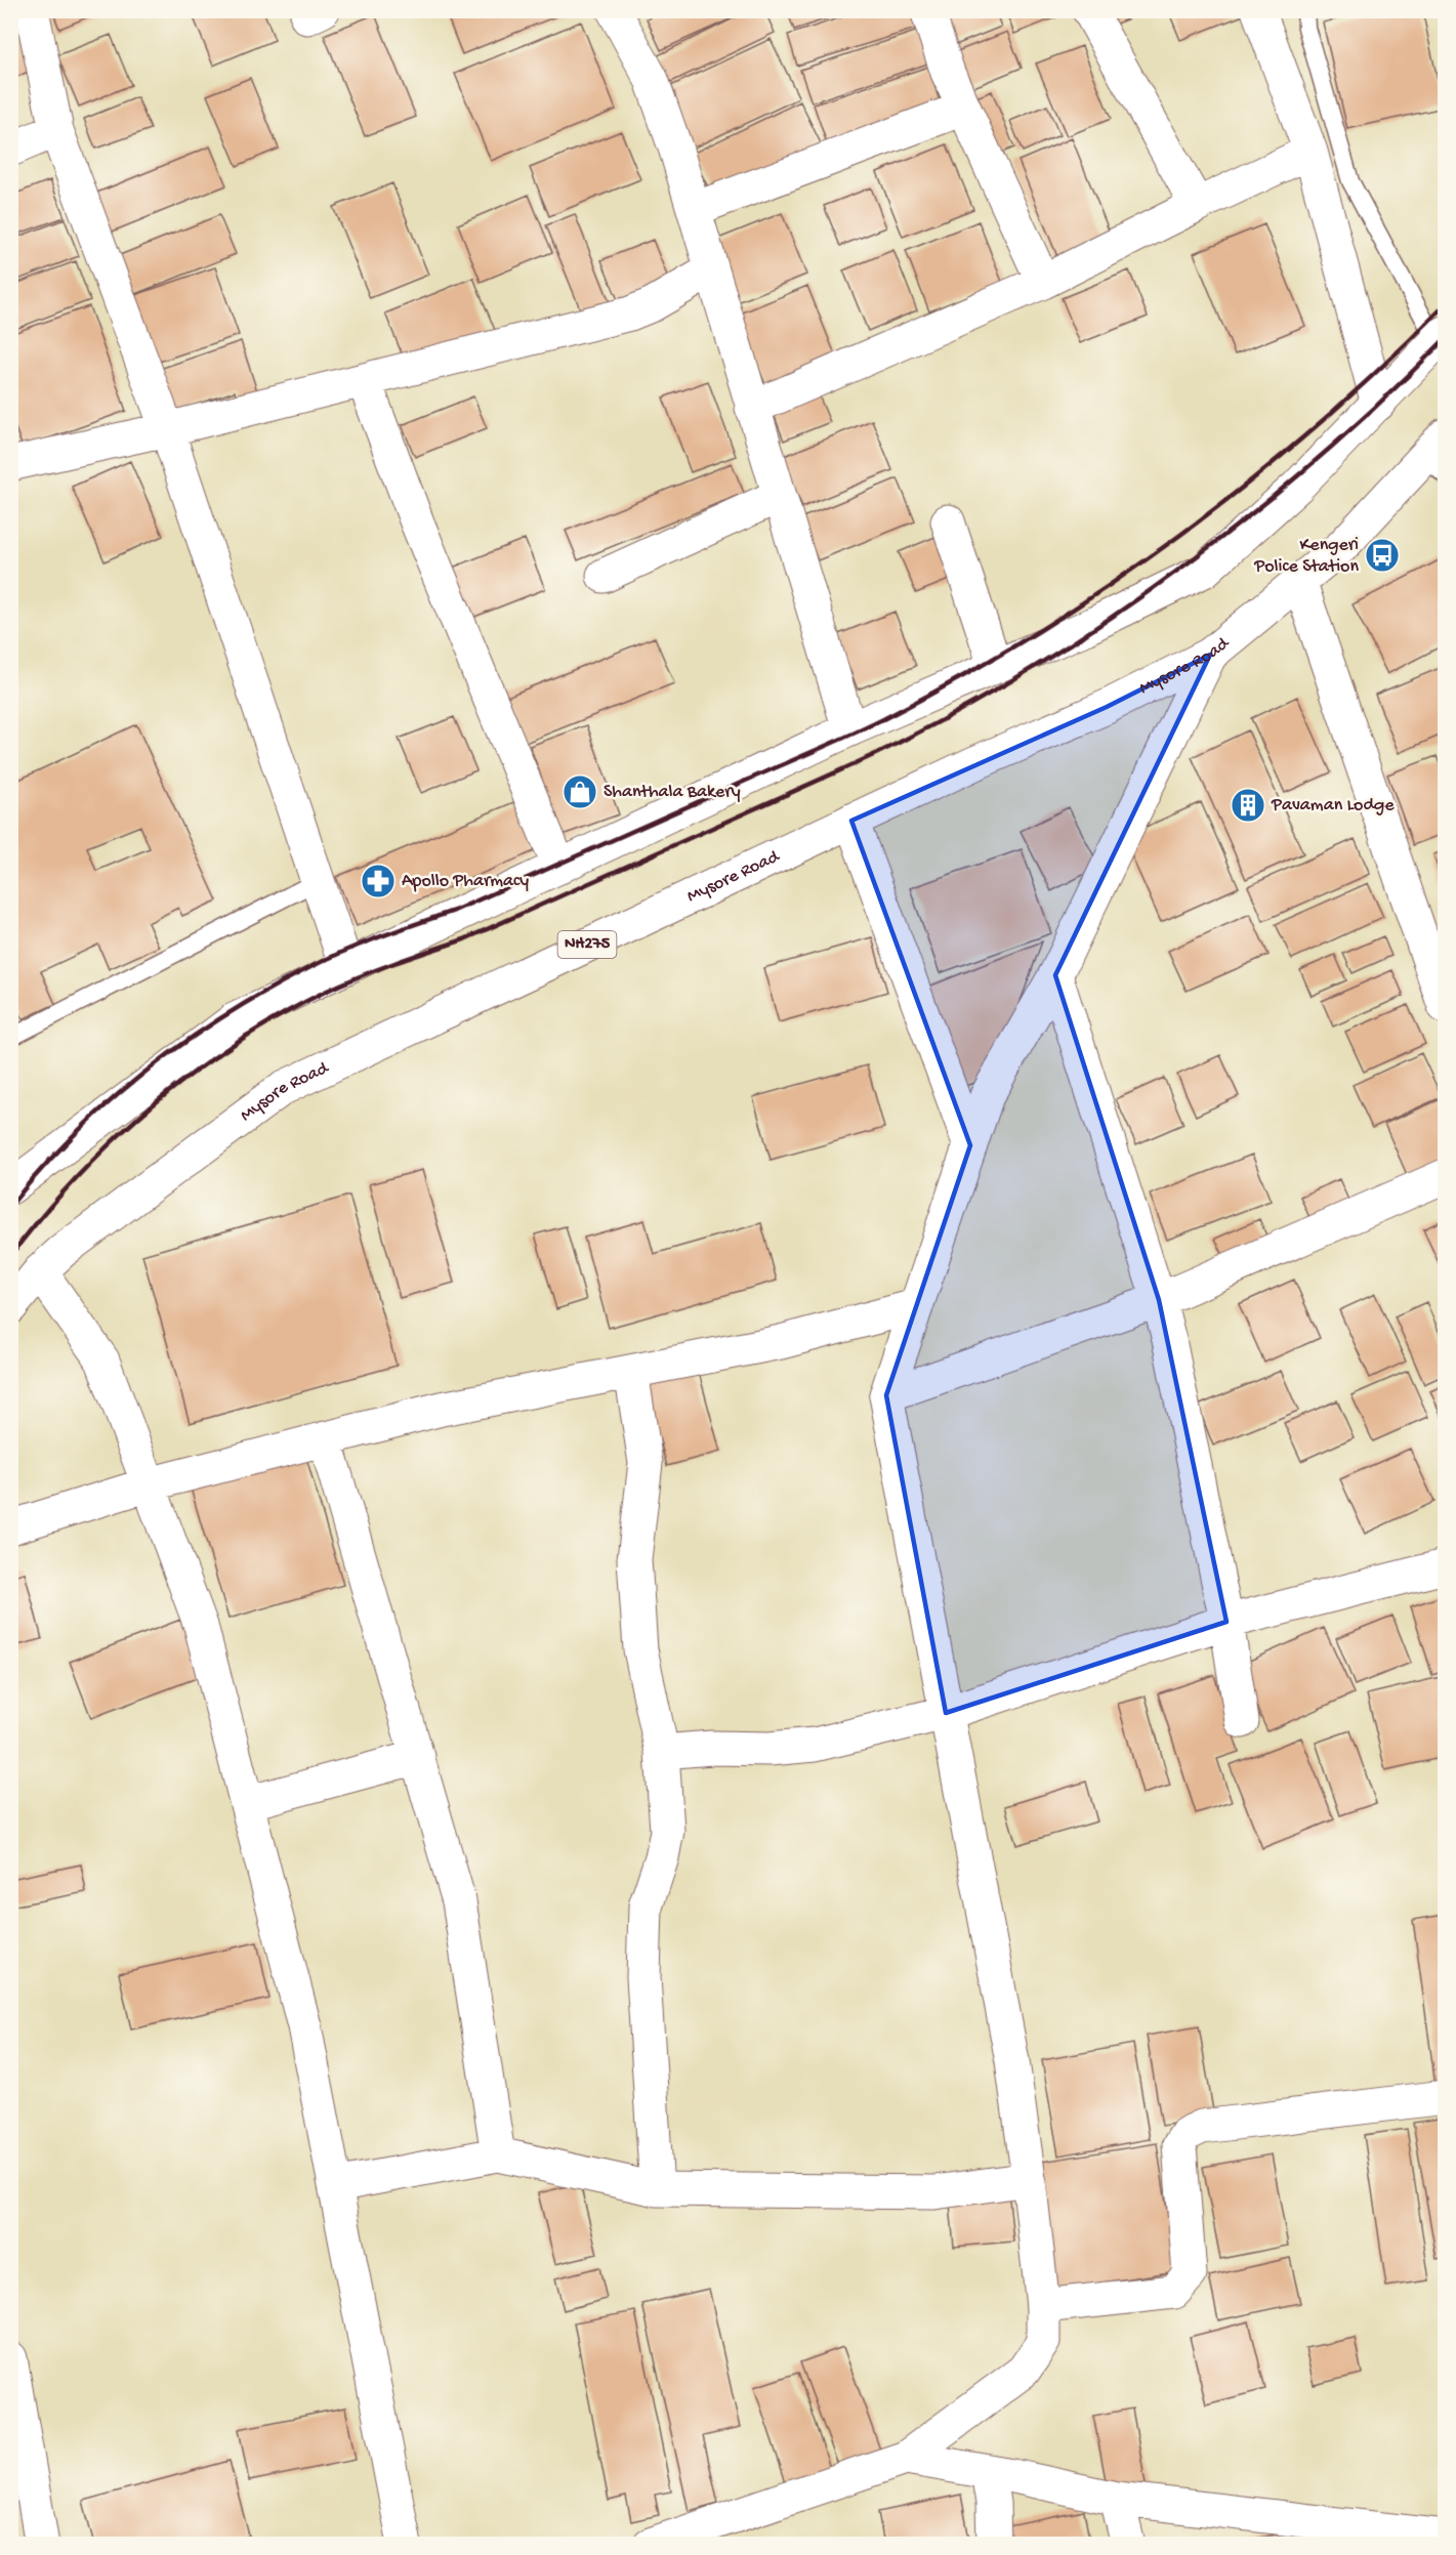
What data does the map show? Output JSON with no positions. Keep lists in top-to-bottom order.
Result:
{
  "streets": {
    "main road": ["Mysore Road", "NH275"]
  },
  "places": {
    "bus stop": ["Kengeri Police Station"],
    "shop": ["Shanthala Bakery"],
    "building": ["Pavaman Lodge"],
    "pharmacy": ["Apollo Pharmacy"]
  }
}
